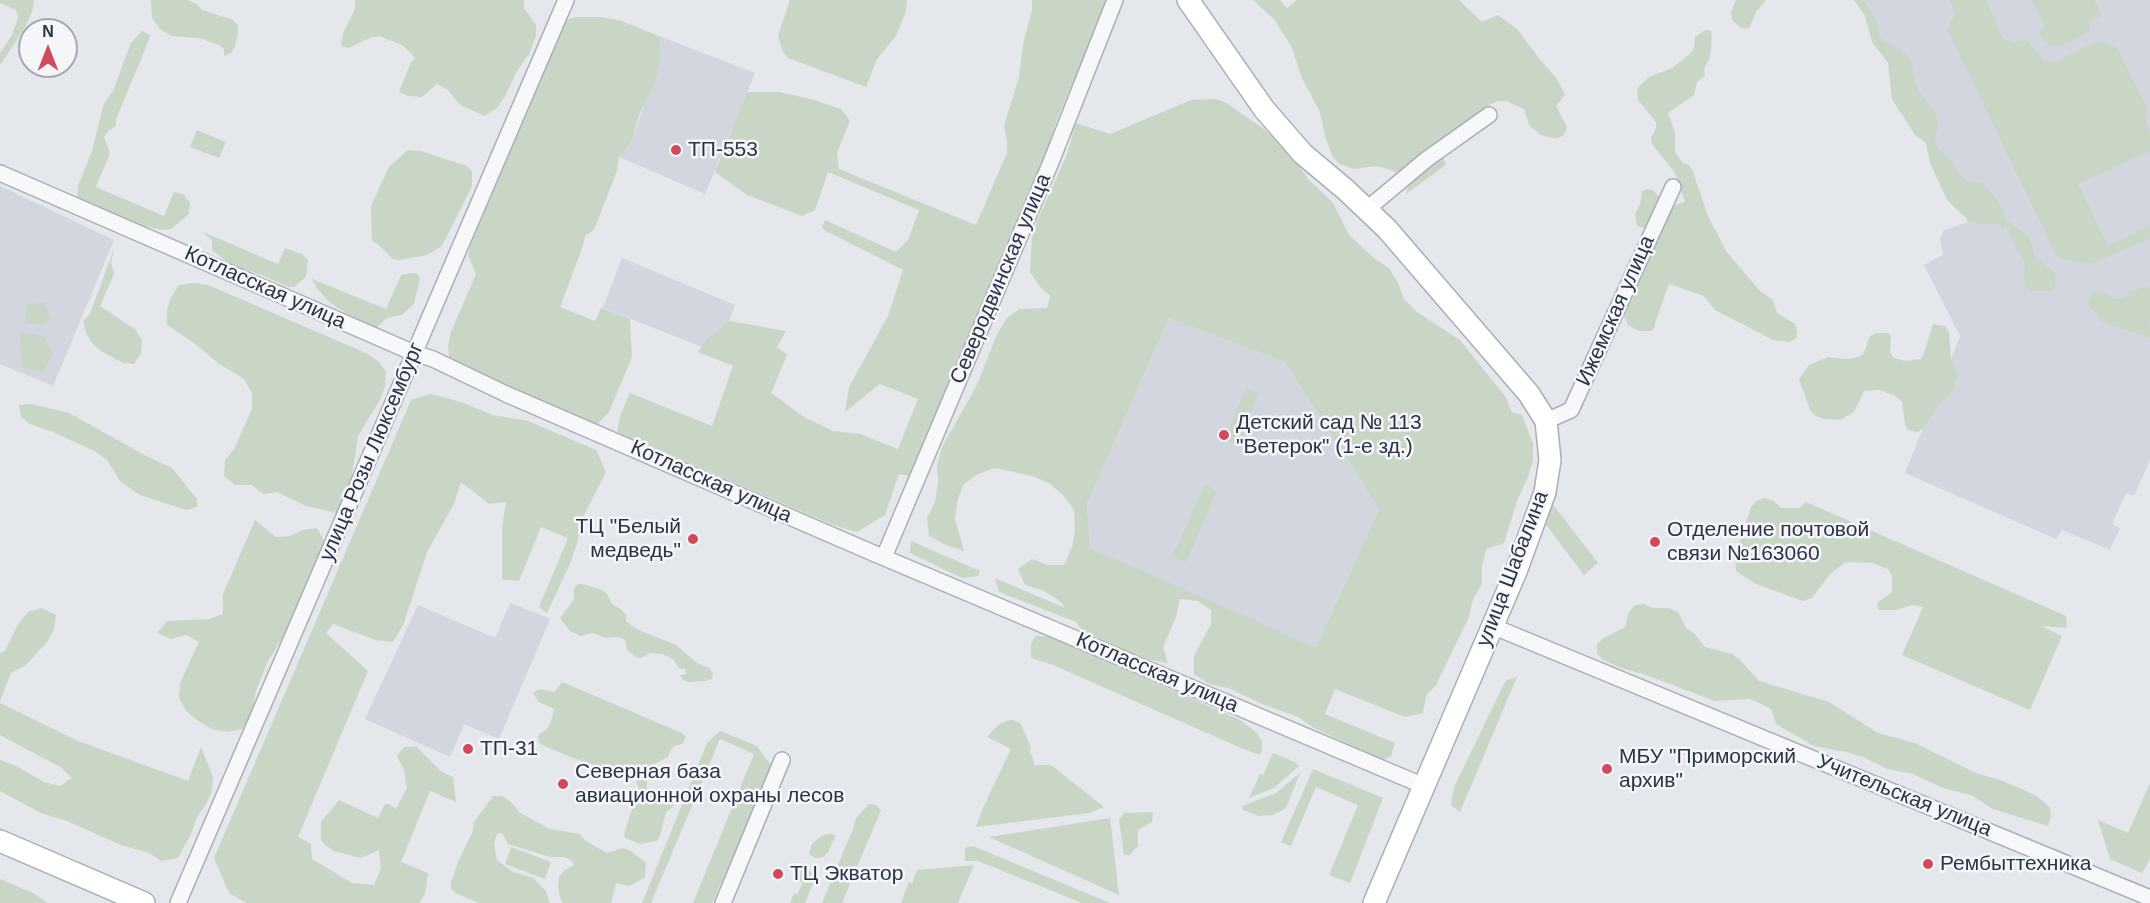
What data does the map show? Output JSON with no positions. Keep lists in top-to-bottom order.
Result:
{
  "streets": {
    "street": [
      "Северодвинская улица",
      "Котласская улица",
      "Ижемская улица",
      "улица Розы Люксембург",
      "улица Шабалина",
      "Учительская улица"
    ]
  },
  "crossings": [
    ["Северодвинская улица", "Котласская улица"],
    ["Котласская улица", "улица Розы Люксембург"],
    ["Котласская улица", "улица Шабалина"],
    ["Ижемская улица", "улица Шабалина"],
    ["улица Шабалина", "Учительская улица"]
  ],
  "places": [
    "ТП-553",
    "Детский сад № 113 \"Ветерок\" (1-е зд.)",
    "ТЦ \"Белый медведь\"",
    "Отделение почтовой связи №163060",
    "ТП-31",
    "МБУ \"Приморский архив\"",
    "Северная база авиационной охраны лесов",
    "Рембыттехника",
    "ТЦ Экватор"
  ],
  "north": "top"
}
